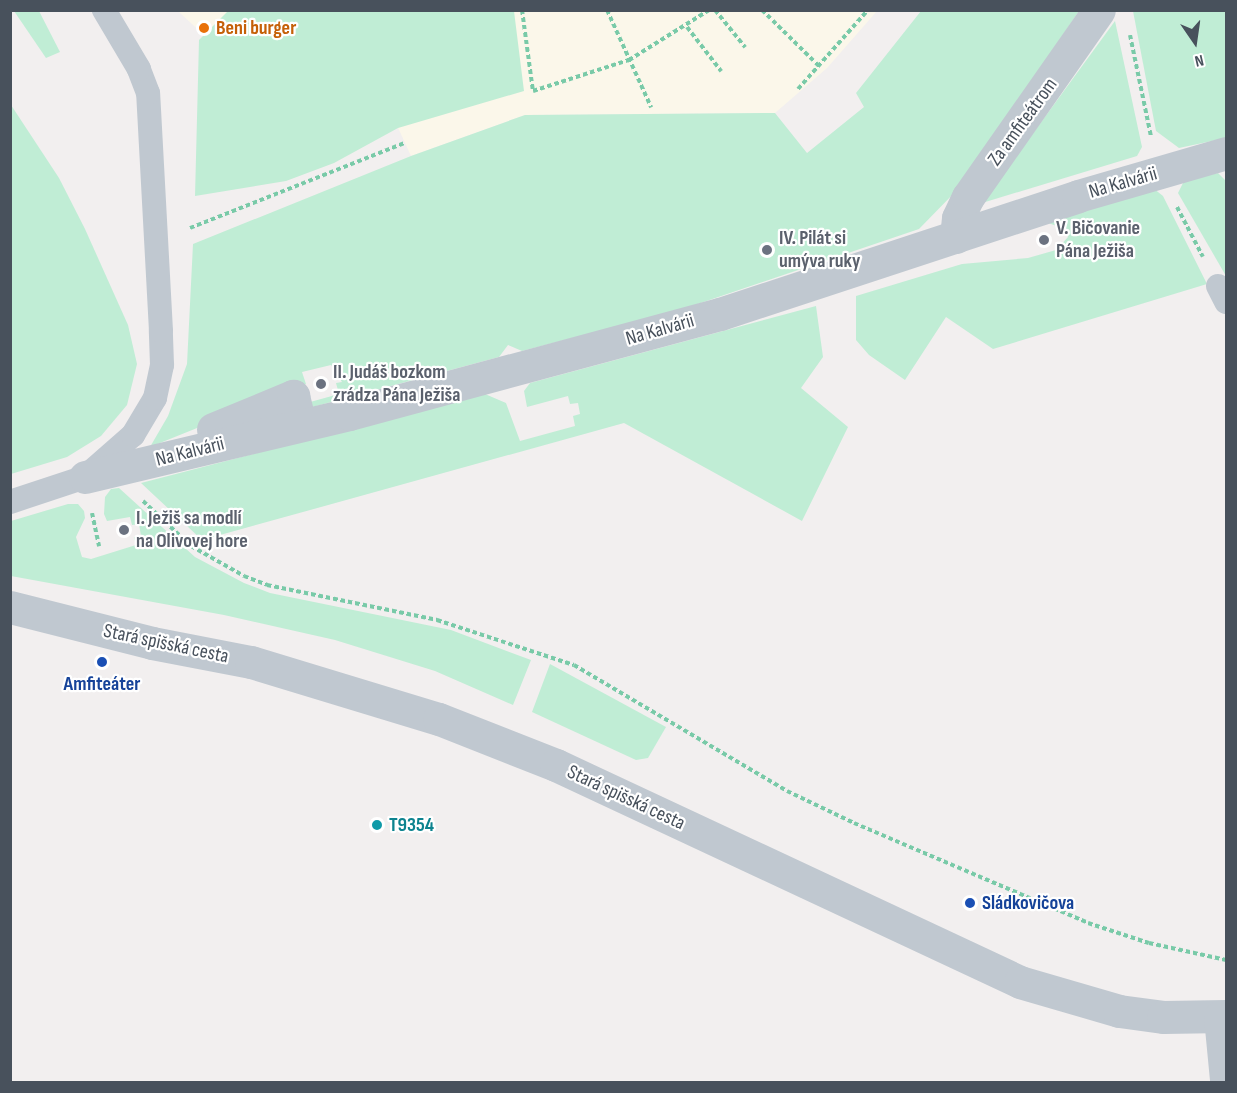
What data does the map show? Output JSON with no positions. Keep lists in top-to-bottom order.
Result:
{
  "streets": {
    "street": ["Za amfiteátrom", "Na Kalvárii", "Stará spišská cesta"]
  },
  "crossings": [
    ["Za amfiteátrom", "Na Kalvárii"]
  ],
  "places": [
    "Beni burger",
    "V. Bičovanie Pána Ježiša",
    "IV. Pilát si umýva ruky",
    "II. Judáš bozkom zrádza Pána Ježiša",
    "I. Ježiš sa modlí na Olivovej hore",
    "Amfiteáter",
    "T9354",
    "Sládkovičova"
  ],
  "north": "bottom"
}
